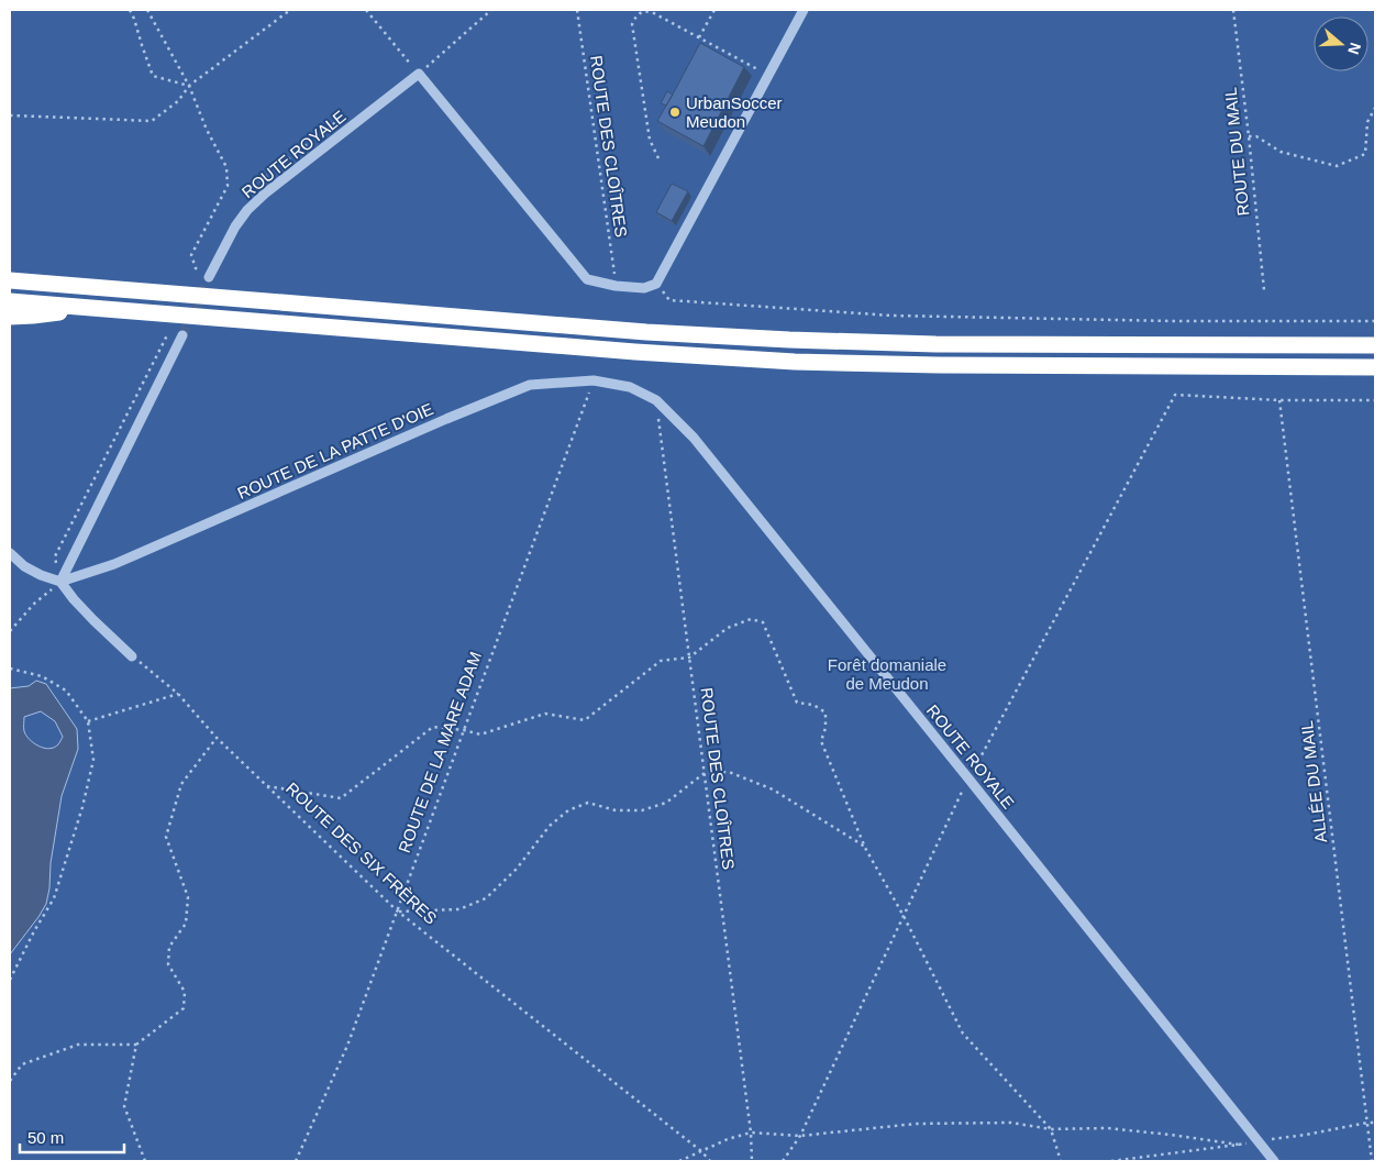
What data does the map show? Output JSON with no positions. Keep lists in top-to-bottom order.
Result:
{
  "streets": {
    "street": ["ROUTE ROYALE", "ROUTE DE LA PATTE D'OIE"],
    "path": [
      "ROUTE DES CLOÎTRES",
      "ROUTE DU MAIL",
      "ROUTE DE LA MARE ADAM",
      "ALLÉE DU MAIL",
      "ROUTE DES SIX FRÈRES"
    ]
  },
  "crossings": [
    ["ROUTE DES CLOÎTRES", "ROUTE ROYALE"],
    ["ROUTE ROYALE", "ROUTE DE LA PATTE D'OIE"],
    ["ROUTE DE LA PATTE D'OIE", "ROUTE DE LA MARE ADAM"],
    ["ROUTE DE LA MARE ADAM", "ROUTE DES SIX FRÈRES"]
  ],
  "parks": ["Forêt domaniale de Meudon"],
  "places": ["UrbanSoccer Meudon"],
  "scale_bar": "50 m",
  "north": "right"
}
